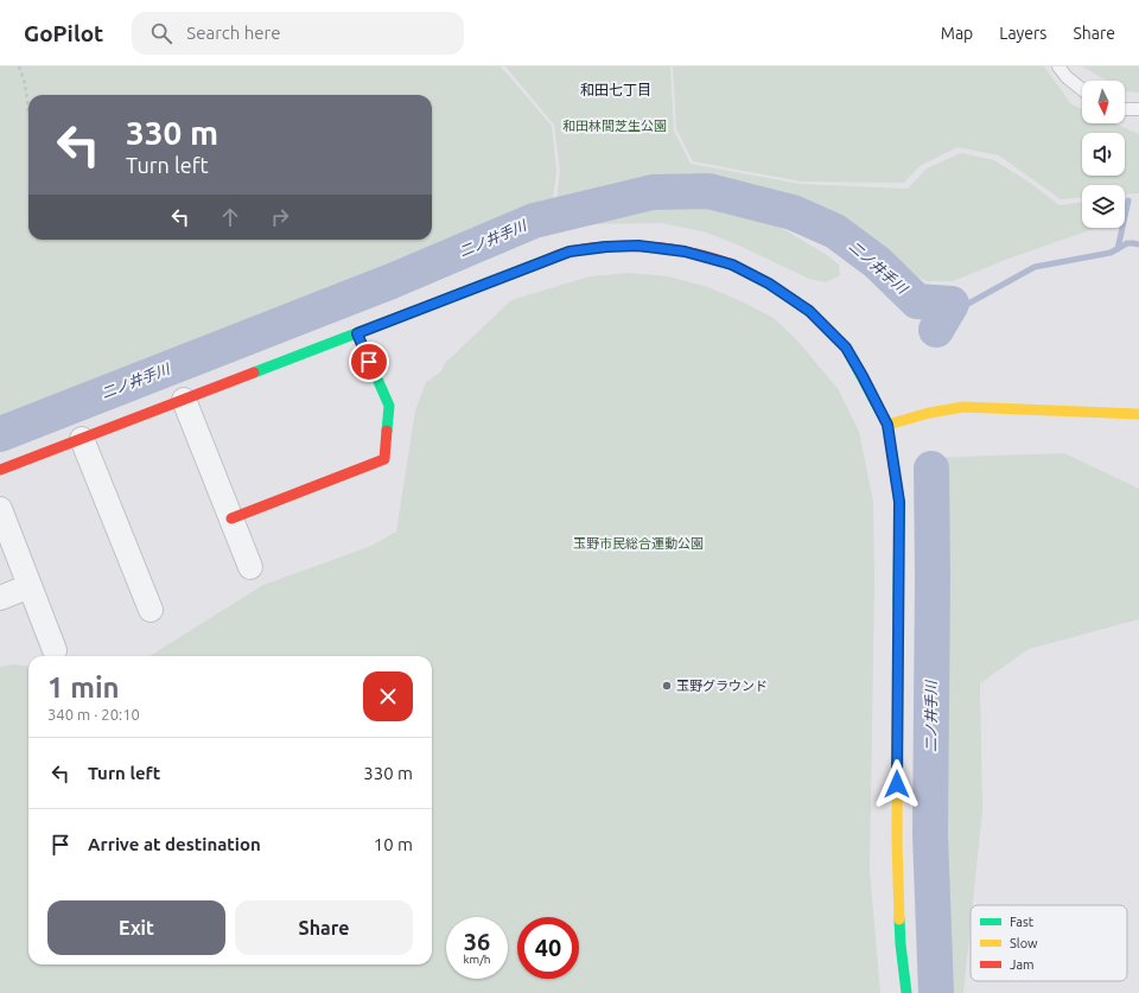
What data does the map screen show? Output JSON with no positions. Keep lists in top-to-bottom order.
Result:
{
  "districts": ["和田七丁目"],
  "water": ["二ノ井手川"],
  "parks": ["和田林間芝生公園", "玉野市民総合運動公園"],
  "places": ["玉野グラウンド"],
  "legend": ["Fast", "Slow", "Jam"],
  "north": "bottom",
  "page": {
    "header": "GoPilot",
    "search": "Search here",
    "nav": ["Map", "Layers", "Share"],
    "turn": ["330 m", "Turn left"],
    "heading": ["1 min", "340 m · 20:10"],
    "list": [
      {
        "name": "Turn left",
        "value": "330 m"
      },
      {
        "name": "Arrive at destination",
        "value": "10 m"
      }
    ],
    "buttons": ["Exit", "Share"],
    "speed": "36 km/h",
    "limit": "40"
  }
}
